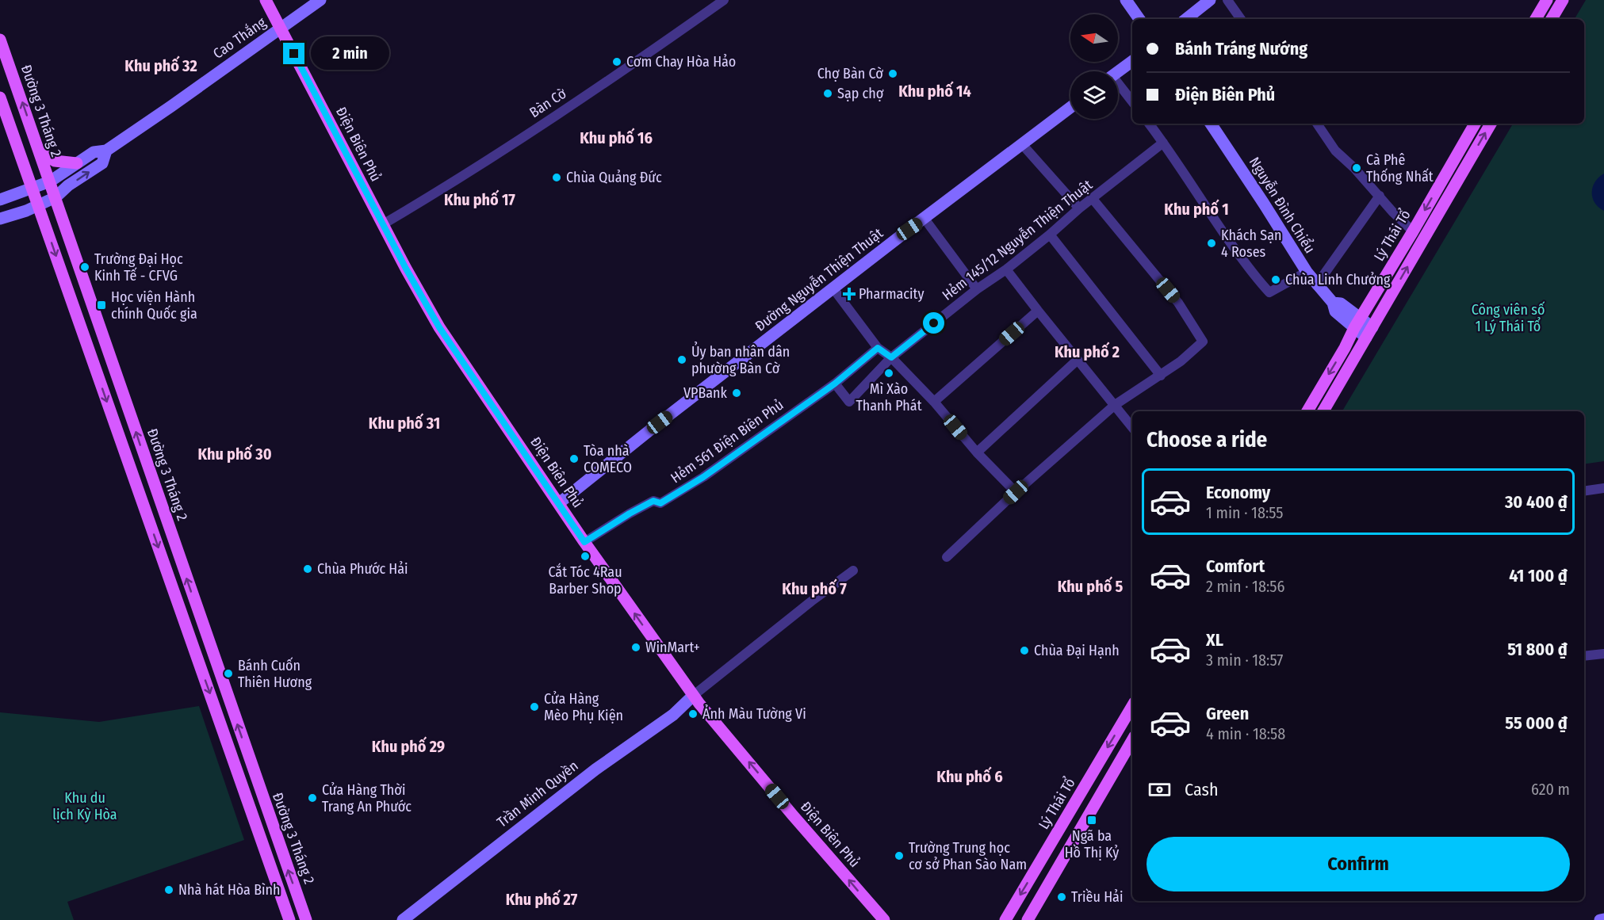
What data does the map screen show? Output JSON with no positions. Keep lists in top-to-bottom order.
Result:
{
  "streets": {
    "main road": ["Đường 3 Tháng 2", "Điện Biên Phủ", "Lý Thái Tổ"],
    "street": [
      "Cao Thắng",
      "Bàn Cờ",
      "Nguyễn Đình Chiểu",
      "Hẻm 145/12 Nguyễn Thiện Thuật",
      "Đường Nguyễn Thiện Thuật",
      "Hẻm 561 Ðiện Biên Phủ",
      "Trần Minh Quyền"
    ]
  },
  "crossings": [
    ["Cao Thắng", "Đường 3 Tháng 2"],
    ["Cao Thắng", "Điện Biên Phủ"],
    ["Bàn Cờ", "Điện Biên Phủ"],
    ["Điện Biên Phủ", "Đường Nguyễn Thiện Thuật"],
    ["Điện Biên Phủ", "Hẻm 561 Ðiện Biên Phủ"],
    ["Điện Biên Phủ", "Trần Minh Quyền"],
    ["Nguyễn Đình Chiểu", "Lý Thái Tổ"],
    ["Hẻm 145/12 Nguyễn Thiện Thuật", "Hẻm 561 Ðiện Biên Phủ"]
  ],
  "one_way": ["Điện Biên Phủ"],
  "districts": [
    "Khu phố 32",
    "Khu phố 14",
    "Khu phố 16",
    "Khu phố 17",
    "Khu phố 1",
    "Khu phố 2",
    "Khu phố 31",
    "Khu phố 30",
    "Khu phố 5",
    "Khu phố 7",
    "Khu phố 29",
    "Khu phố 6",
    "Khu phố 27"
  ],
  "parks": ["Công viên số 1 Lý Thái Tổ", "Khu du lịch Kỳ Hòa"],
  "places": {
    "other": [
      "Cơm Chay Hòa Hảo",
      "Chợ Bàn Cờ",
      "Sạp chợ",
      "Cà Phê Thống Nhất",
      "Chùa Quảng Đức",
      "Khách Sạn 4 Roses",
      "Trường Đại Học Kinh Tế - CFVG",
      "Chùa Linh Chưởng",
      "Ủy ban nhân dân phường Bàn Cờ",
      "Mì Xào Thanh Phát",
      "VPBank",
      "Tòa nhà COMECO",
      "Cắt Tóc 4Rau Barber Shop",
      "Chùa Phước Hải",
      "WinMart+",
      "Chùa Đại Hạnh",
      "Bánh Cuốn Thiên Hương",
      "Cửa Hàng Mèo Phụ Kiện",
      "Ảnh Màu Tường Vi",
      "Cửa Hàng Thời Trang An Phước",
      "Trường Trung học cơ sở Phan Sào Nam",
      "Nhà hát Hòa Bình",
      "Triều Hải"
    ],
    "health": ["Pharmacity"],
    "transit": ["Học viện Hành chính Quốc gia", "Ngã ba Hồ Thị Kỷ"]
  },
  "north": "left",
  "page": {
    "banner": ["Bánh Tráng Nướng", "Điện Biên Phủ"],
    "bubble": "2 min",
    "heading": "Choose a ride",
    "list": [
      {
        "name": "Economy",
        "note": "1 min · 18:55",
        "value": "30 400 ₫"
      },
      {
        "name": "Comfort",
        "note": "2 min · 18:56",
        "value": "41 100 ₫"
      },
      {
        "name": "XL",
        "note": "3 min · 18:57",
        "value": "51 800 ₫"
      },
      {
        "name": "Green",
        "note": "4 min · 18:58",
        "value": "55 000 ₫"
      }
    ],
    "pay": ["Cash", "620 m"],
    "buttons": "Confirm"
  }
}
